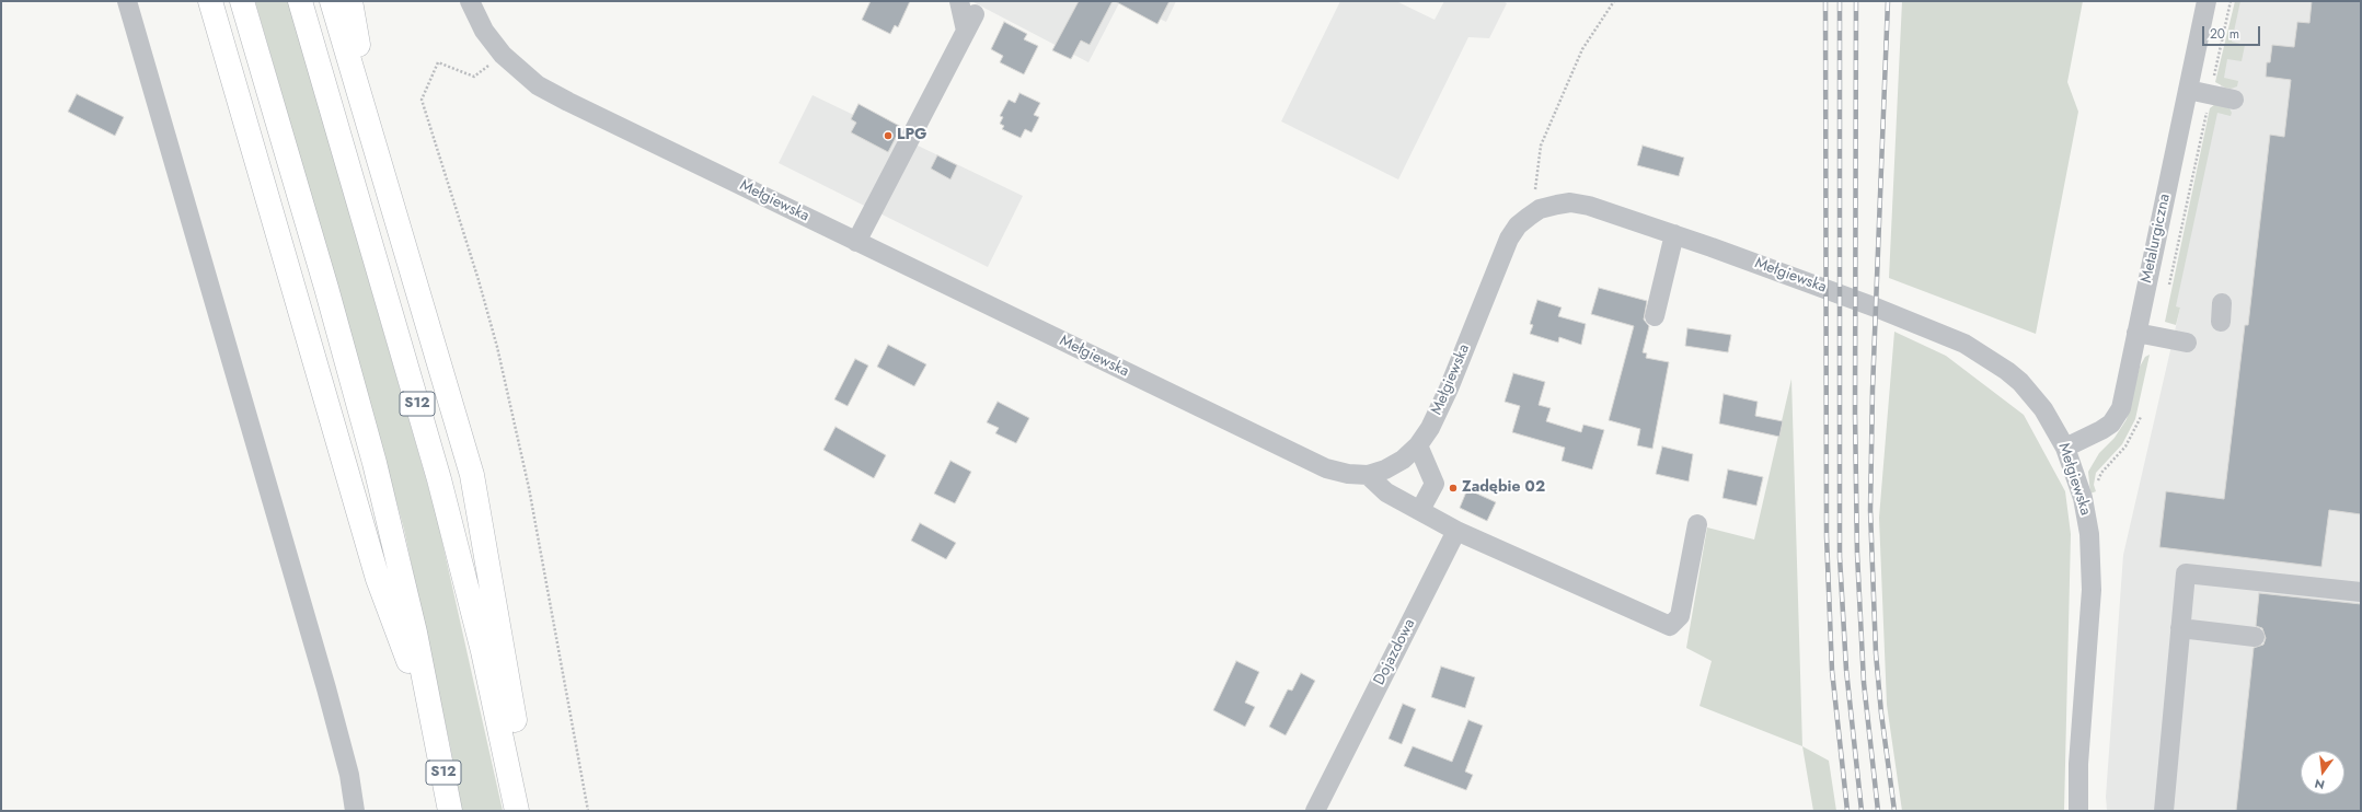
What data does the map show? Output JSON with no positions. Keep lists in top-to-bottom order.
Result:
{
  "streets": {
    "highway": ["S12"],
    "street": ["Mełgiewska", "Metalurgiczna", "Dojazdowa"]
  },
  "crossings": [
    ["Mełgiewska", "Metalurgiczna"]
  ],
  "places": ["LPG", "Zadębie 02"],
  "scale_bar": "20 m",
  "north": "bottom"
}
